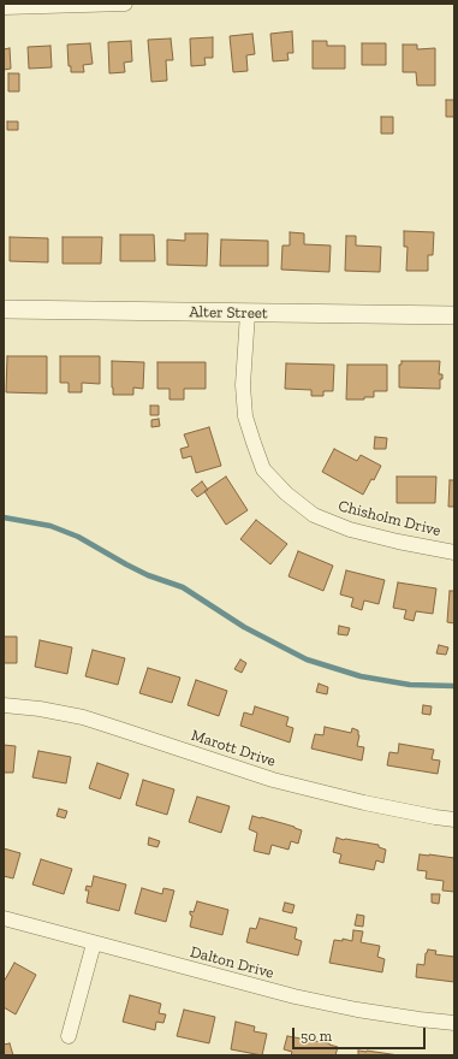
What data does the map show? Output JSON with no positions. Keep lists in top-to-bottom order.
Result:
{
  "streets": {
    "street": [
      "Alter Street",
      "Chisholm Drive",
      "Marott Drive",
      "Dalton Drive"
    ]
  },
  "crossings": [
    ["Alter Street", "Chisholm Drive"]
  ],
  "scale_bar": "50 m"
}
